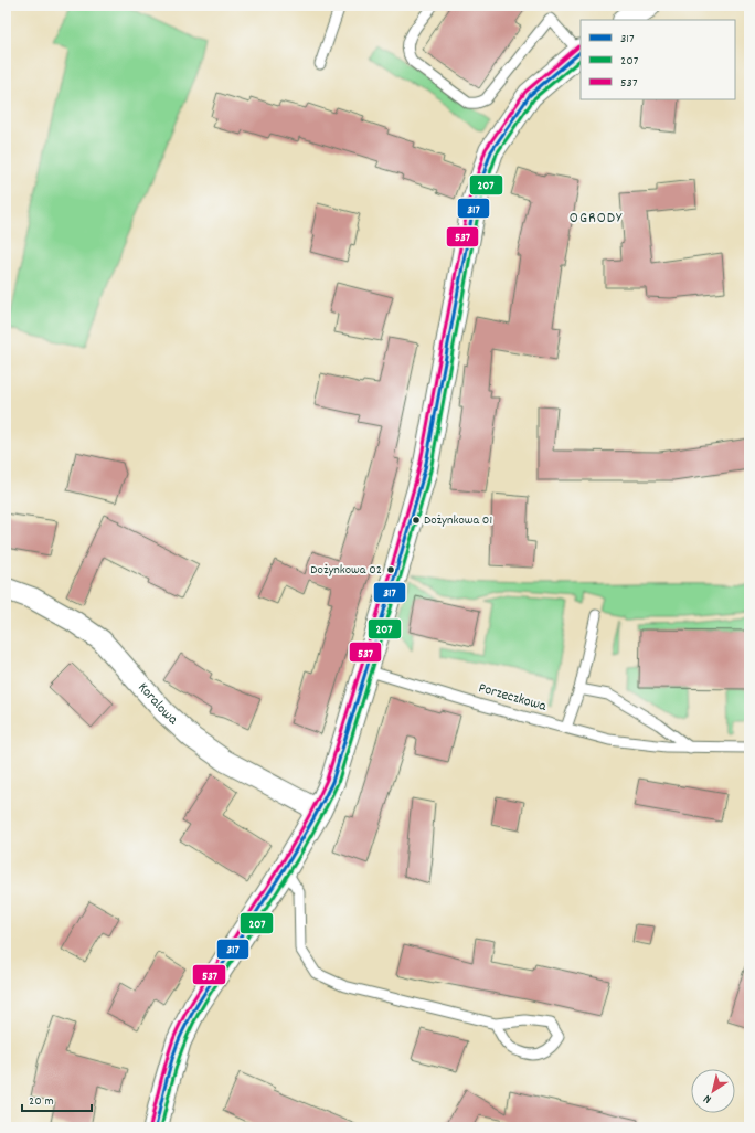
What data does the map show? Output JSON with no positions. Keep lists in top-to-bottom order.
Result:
{
  "streets": {
    "street": ["Koralowa"],
    "lane": ["Porzeczkowa"]
  },
  "districts": ["OGRODY"],
  "places": ["Dożynkowa 01", "Dożynkowa 02"],
  "lines": ["transit line 537", "transit line 317", "transit line 207"],
  "legend": ["317", "207", "537"],
  "scale_bar": "20 m",
  "north": "bottom left"
}
